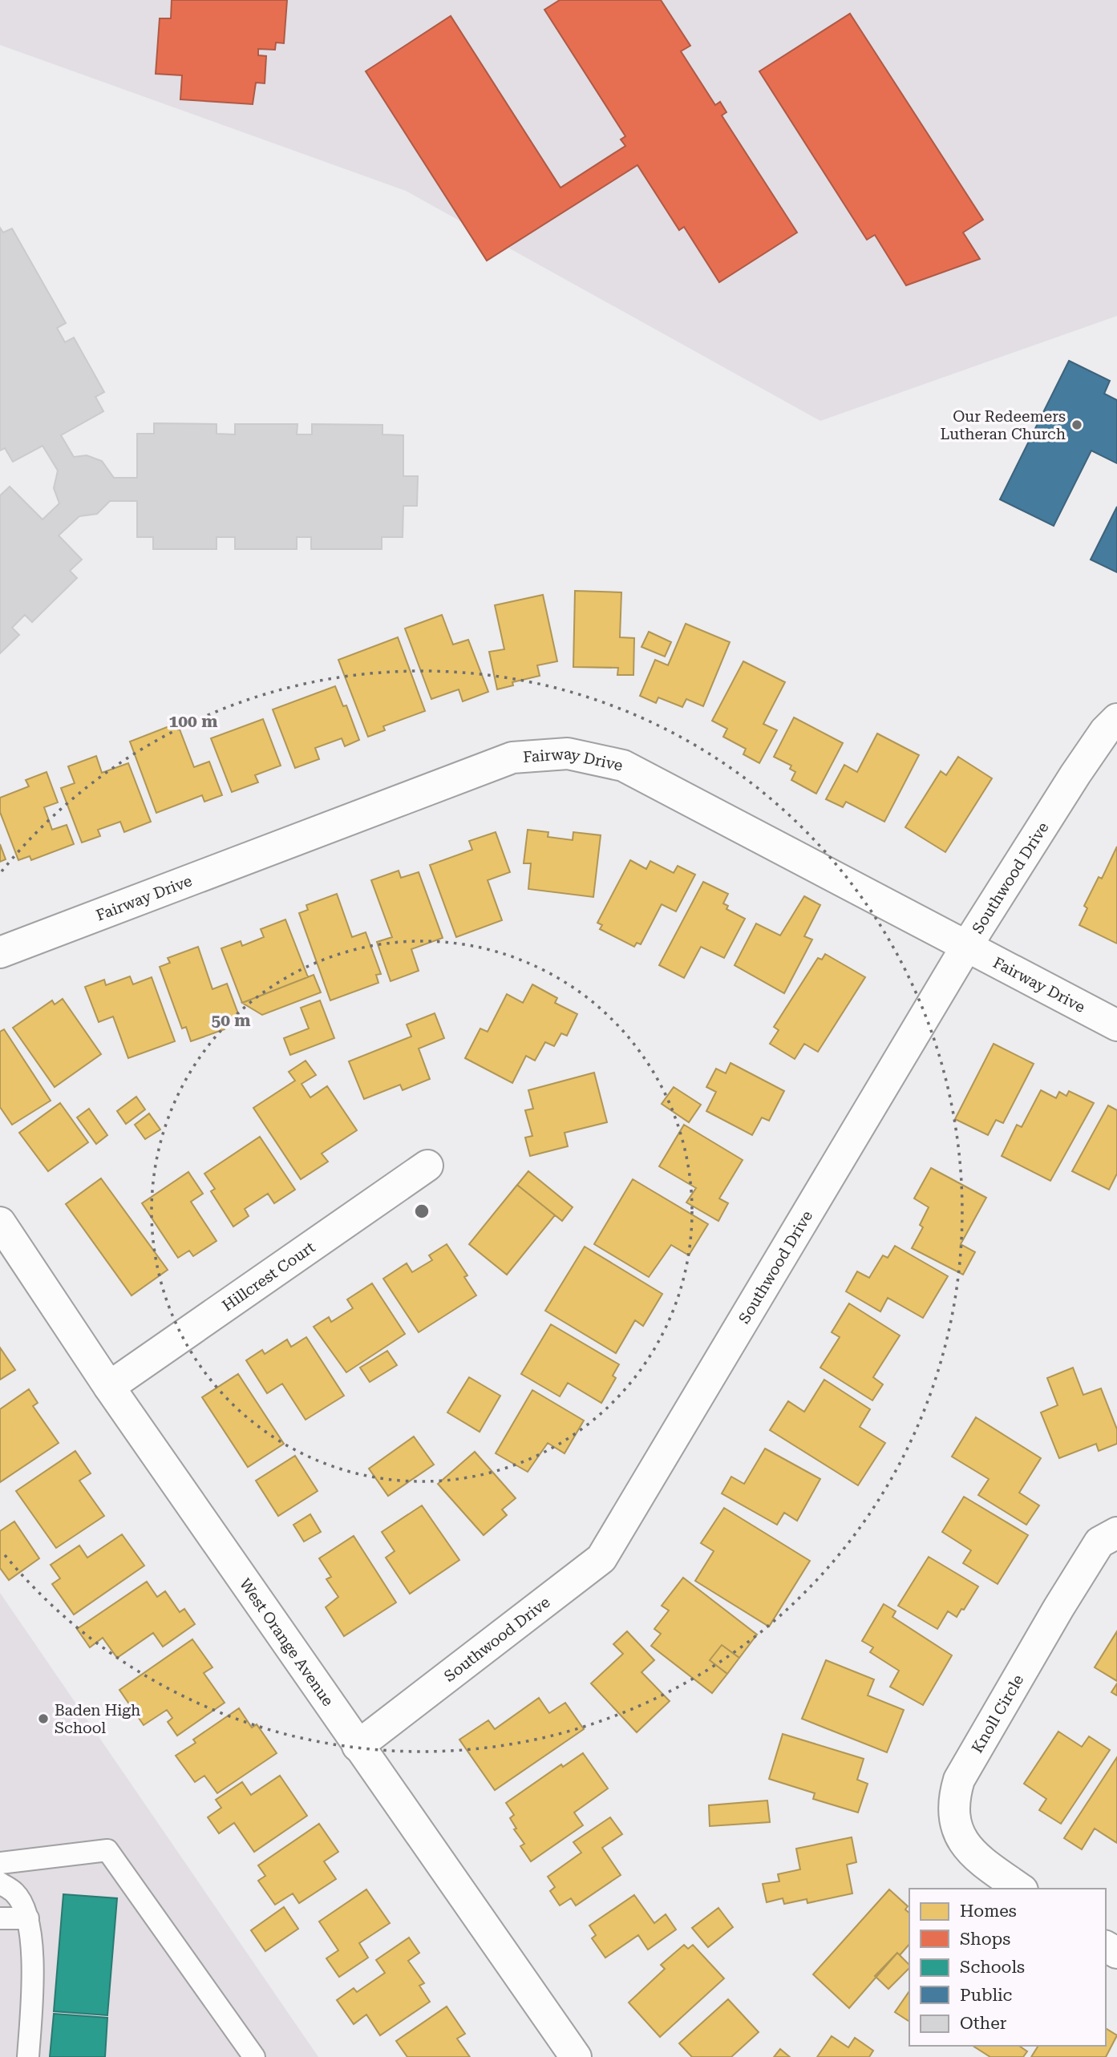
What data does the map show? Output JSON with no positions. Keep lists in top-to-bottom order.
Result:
{
  "streets": {
    "street": [
      "Fairway Drive",
      "Southwood Drive",
      "Hillcrest Court",
      "West Orange Avenue",
      "Knoll Circle"
    ]
  },
  "crossings": [
    ["Fairway Drive", "Southwood Drive"],
    ["Southwood Drive", "West Orange Avenue"],
    ["Hillcrest Court", "West Orange Avenue"]
  ],
  "places": ["Our Redeemers Lutheran Church", "Baden High School"],
  "legend": [
    "Homes",
    "Shops",
    "Schools",
    "Public",
    "Other"
  ],
  "rings": ["100 m", "50 m"]
}
